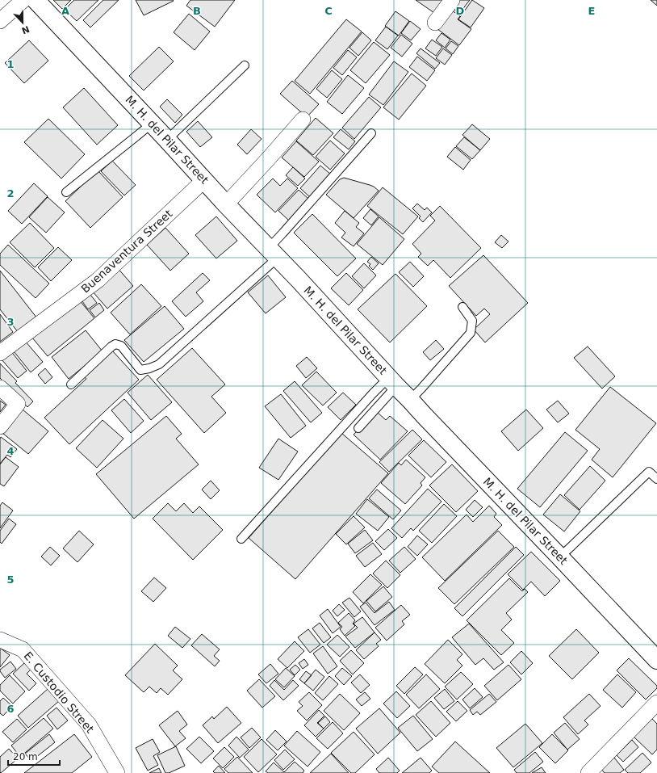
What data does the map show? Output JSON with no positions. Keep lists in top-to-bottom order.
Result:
{
  "streets": {
    "main road": ["M. H. del Pilar Street"],
    "street": ["Buenaventura Street", "E. Custodio Street"]
  },
  "crossings": [
    ["M. H. del Pilar Street", "Buenaventura Street"]
  ],
  "scale_bar": "20 m",
  "north": "bottom",
  "grid": {
    "columns": [
      "A",
      "B",
      "C",
      "D",
      "E"
    ],
    "rows": [
      "1",
      "2",
      "3",
      "4",
      "5",
      "6"
    ]
  }
}
